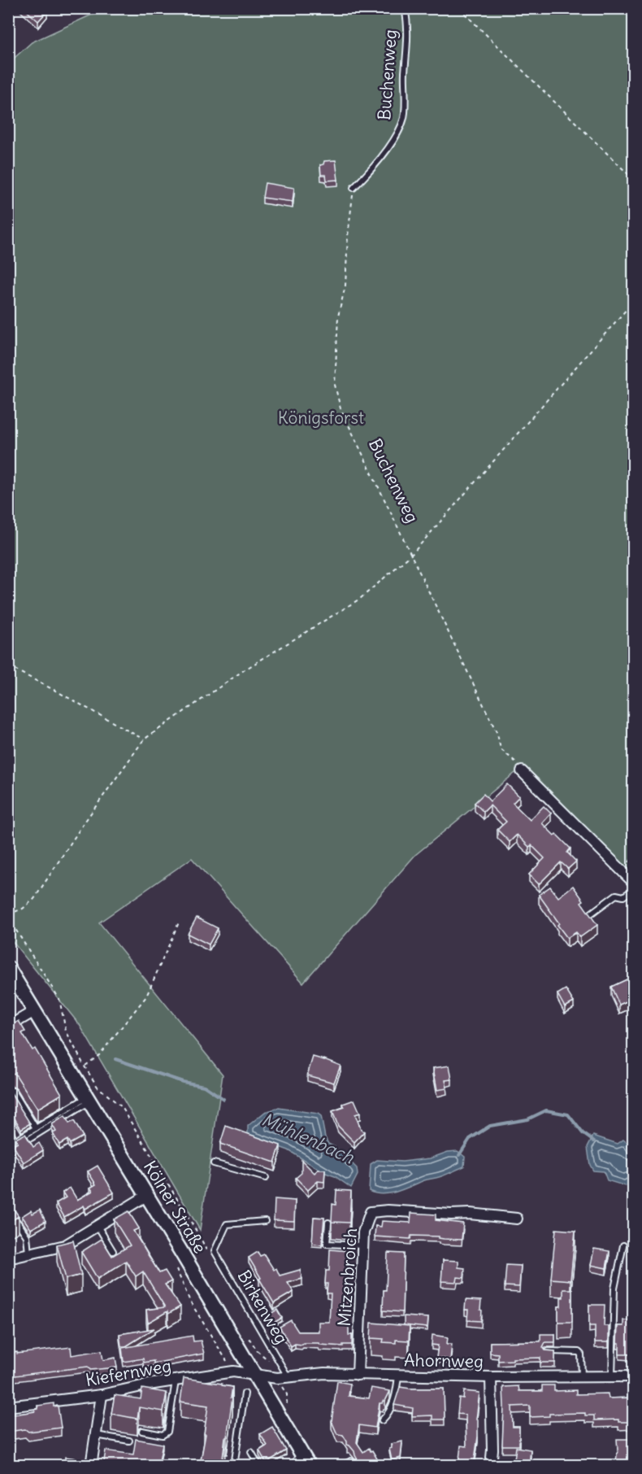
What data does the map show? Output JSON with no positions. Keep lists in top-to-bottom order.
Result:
{
  "streets": {
    "main road": ["Kölner Straße"],
    "street": ["Mitzenbroich", "Ahornweg", "Kiefernweg"],
    "lane": ["Buchenweg", "Birkenweg"]
  },
  "crossings": [
    ["Kölner Straße", "Ahornweg"],
    ["Kölner Straße", "Kiefernweg"],
    ["Mitzenbroich", "Ahornweg"],
    ["Birkenweg", "Ahornweg"],
    ["Ahornweg", "Kiefernweg"]
  ],
  "water": ["Mühlenbach"],
  "parks": ["Königsforst"]
}
